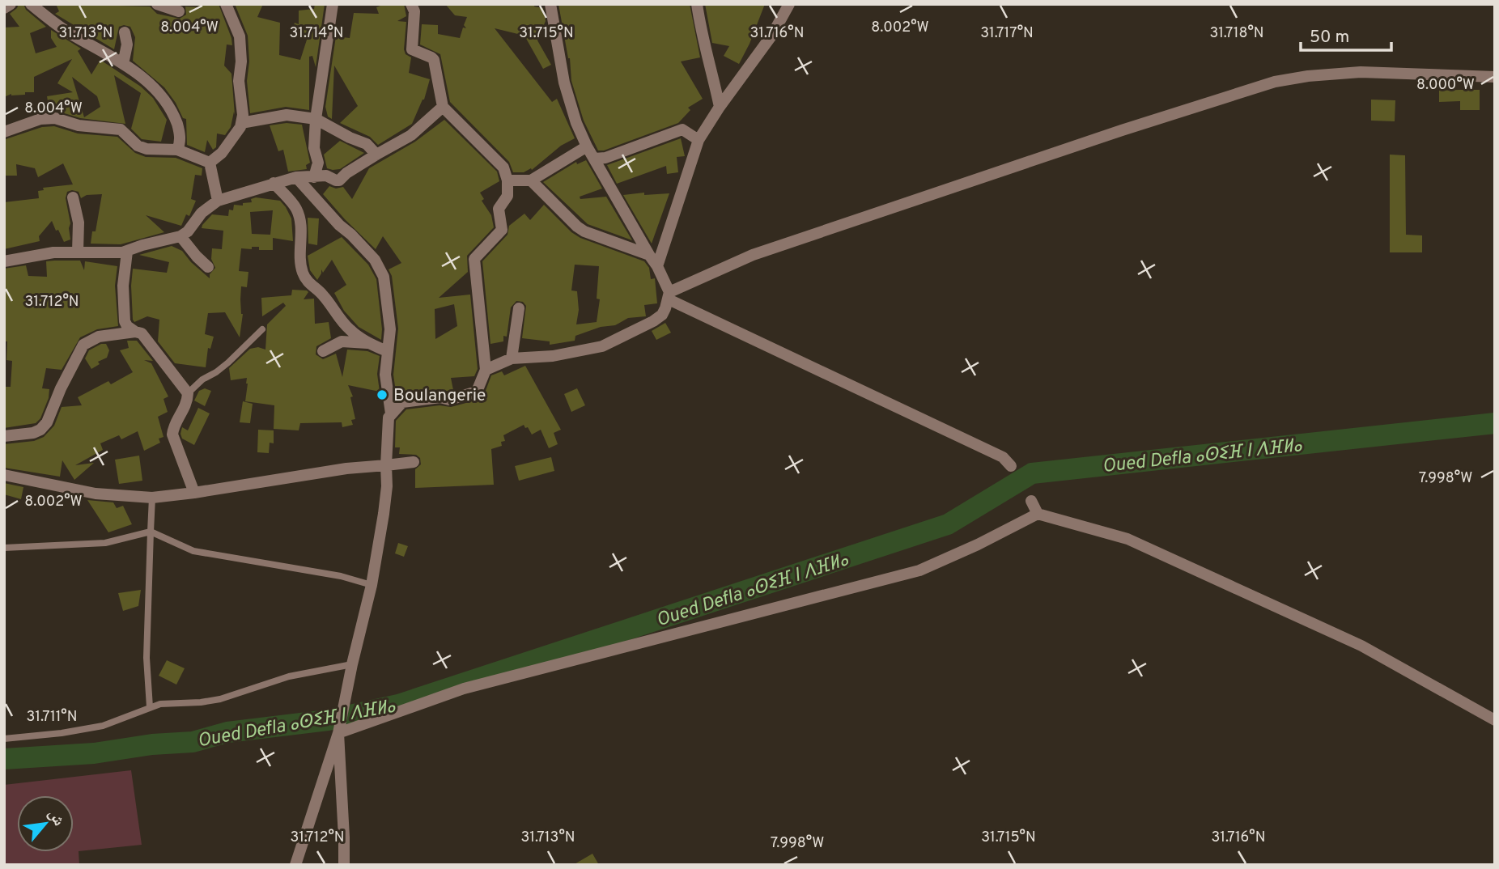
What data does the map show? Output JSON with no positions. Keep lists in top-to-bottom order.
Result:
{
  "water": ["Oued Defla ⴰⵙⵉⴼ ⵏ ⴷⴼⵍⴰ"],
  "places": ["Boulangerie"],
  "scale_bar": "50 m",
  "north": "top right",
  "coordinates": [
    "8.004°W",
    "8.002°W",
    "31.713°N",
    "31.714°N",
    "31.715°N",
    "31.716°N",
    "31.717°N",
    "31.718°N",
    "8.000°W",
    "31.712°N",
    "7.998°W",
    "31.711°N"
  ]
}
